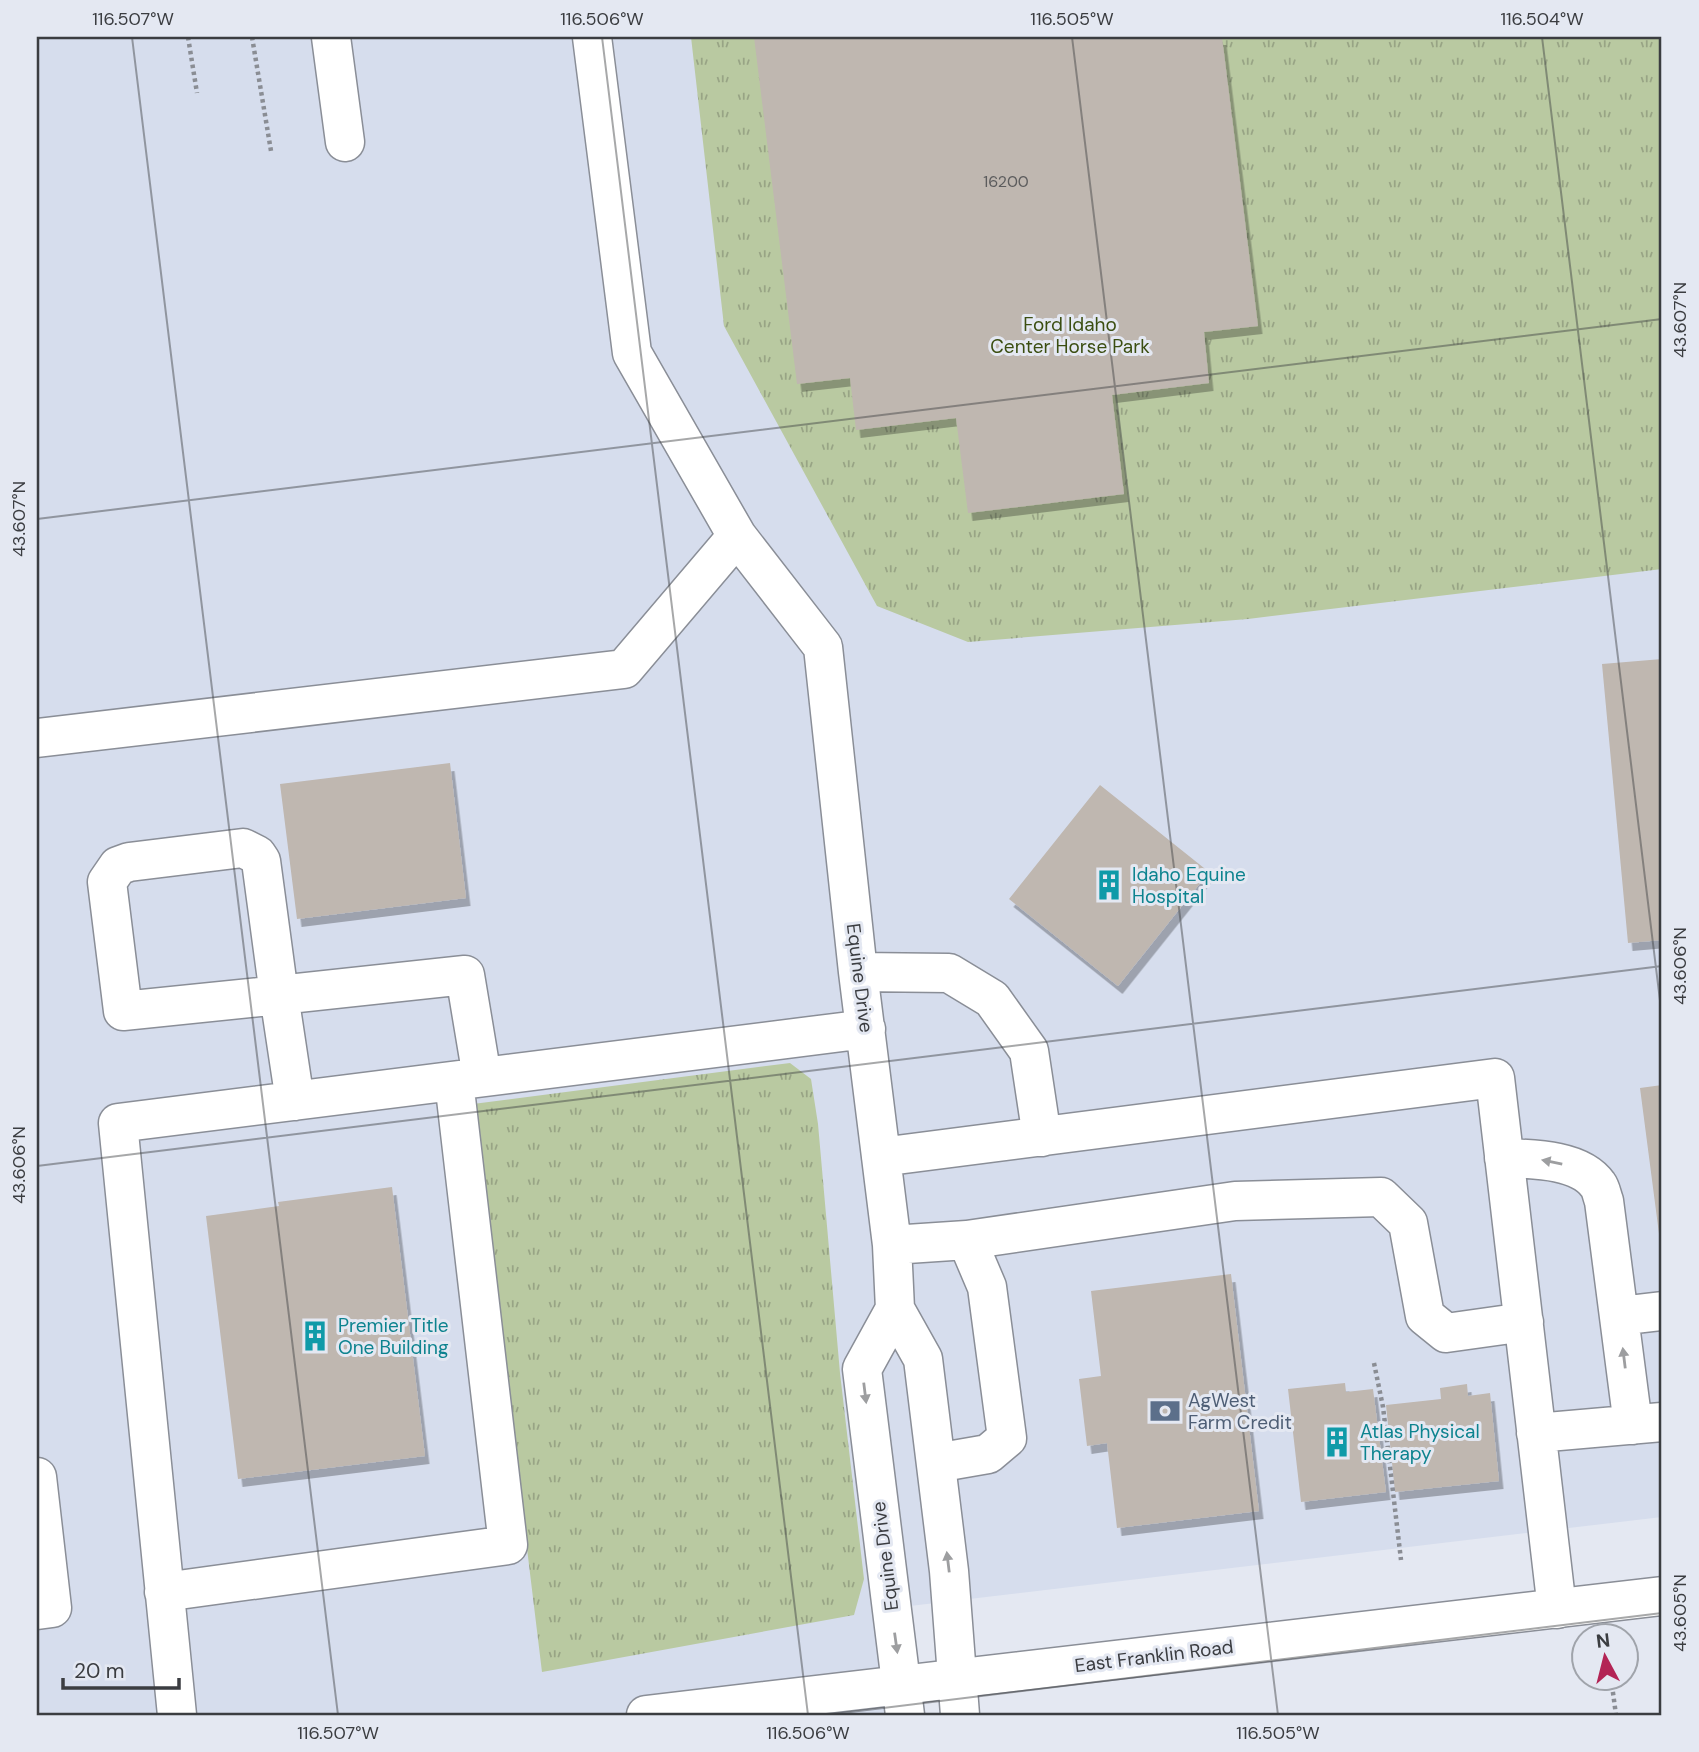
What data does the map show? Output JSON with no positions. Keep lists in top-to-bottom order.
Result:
{
  "streets": {
    "street": ["Equine Drive", "East Franklin Road"]
  },
  "crossings": [
    ["Equine Drive", "East Franklin Road"]
  ],
  "parks": ["Ford Idaho Center Horse Park"],
  "places": {
    "building": ["Idaho Equine Hospital", "Premier Title One Building", "Atlas Physical Therapy"],
    "bank": ["AgWest Farm Credit"]
  },
  "house_numbers": ["16200"],
  "scale_bar": "20 m",
  "north": "top",
  "coordinates": [
    "116.507°W",
    "116.506°W",
    "116.505°W",
    "116.504°W",
    "43.607°N",
    "43.606°N",
    "43.605°N"
  ]
}
